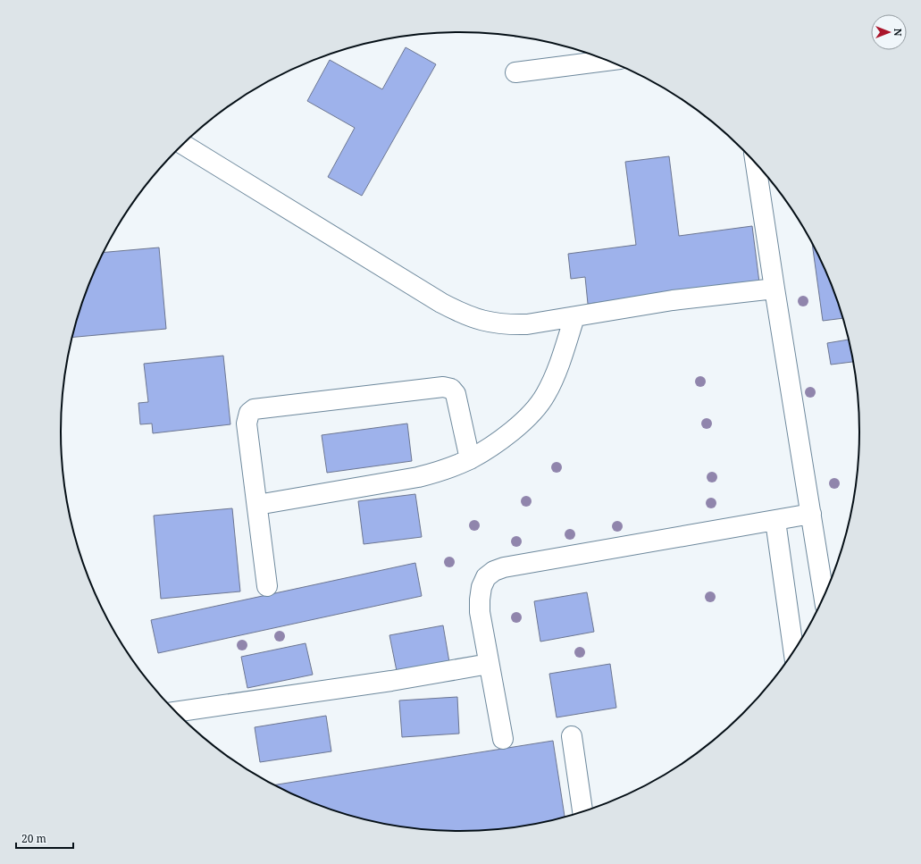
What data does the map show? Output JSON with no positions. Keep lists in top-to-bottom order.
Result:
{
  "scale_bar": "20 m",
  "north": "right"
}
